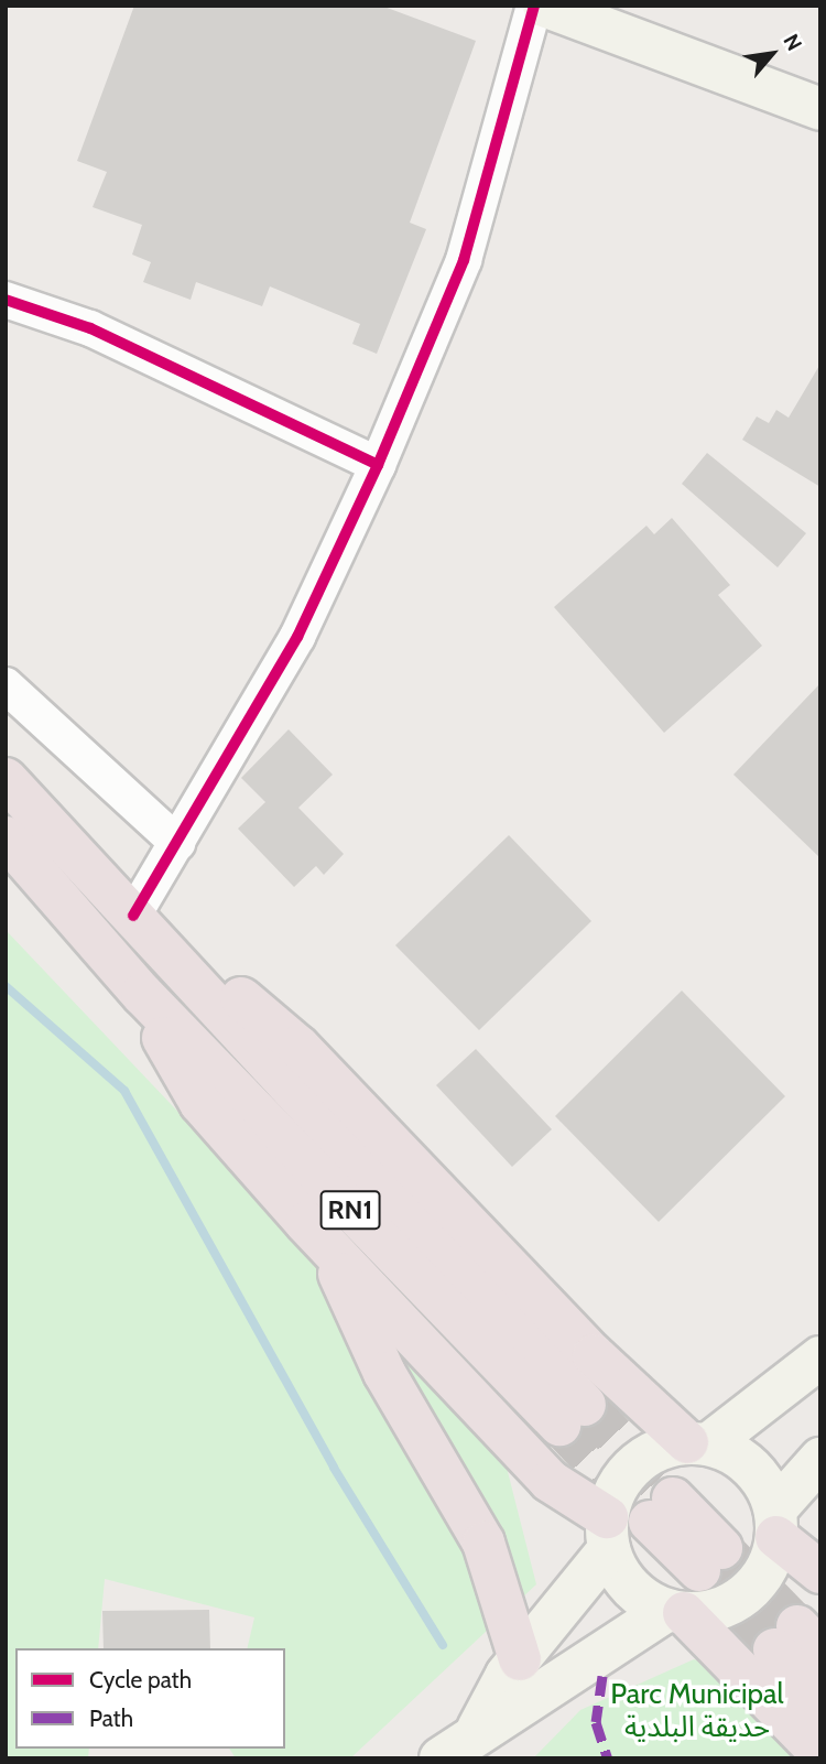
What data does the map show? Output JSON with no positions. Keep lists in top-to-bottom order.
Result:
{
  "streets": {
    "highway": ["RN1"]
  },
  "parks": ["Parc Municipal حديقة البلدية"],
  "legend": ["Cycle path", "Path"],
  "north": "top right"
}
